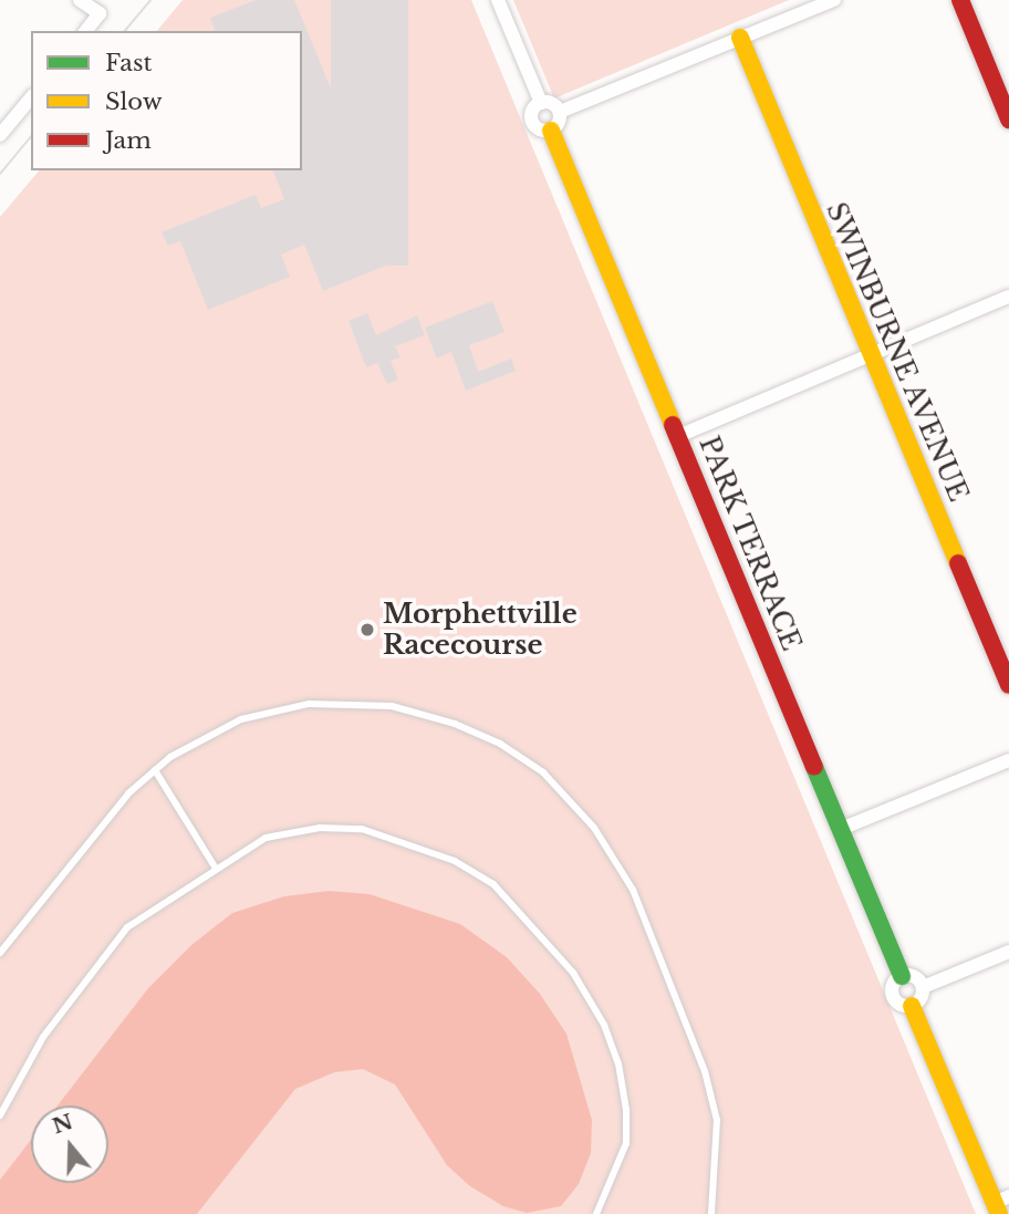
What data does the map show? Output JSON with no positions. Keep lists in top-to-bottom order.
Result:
{
  "streets": {
    "street": ["SWINBURNE AVENUE", "PARK TERRACE"]
  },
  "places": ["Morphettville Racecourse"],
  "legend": ["Fast", "Slow", "Jam"],
  "north": "top"
}
